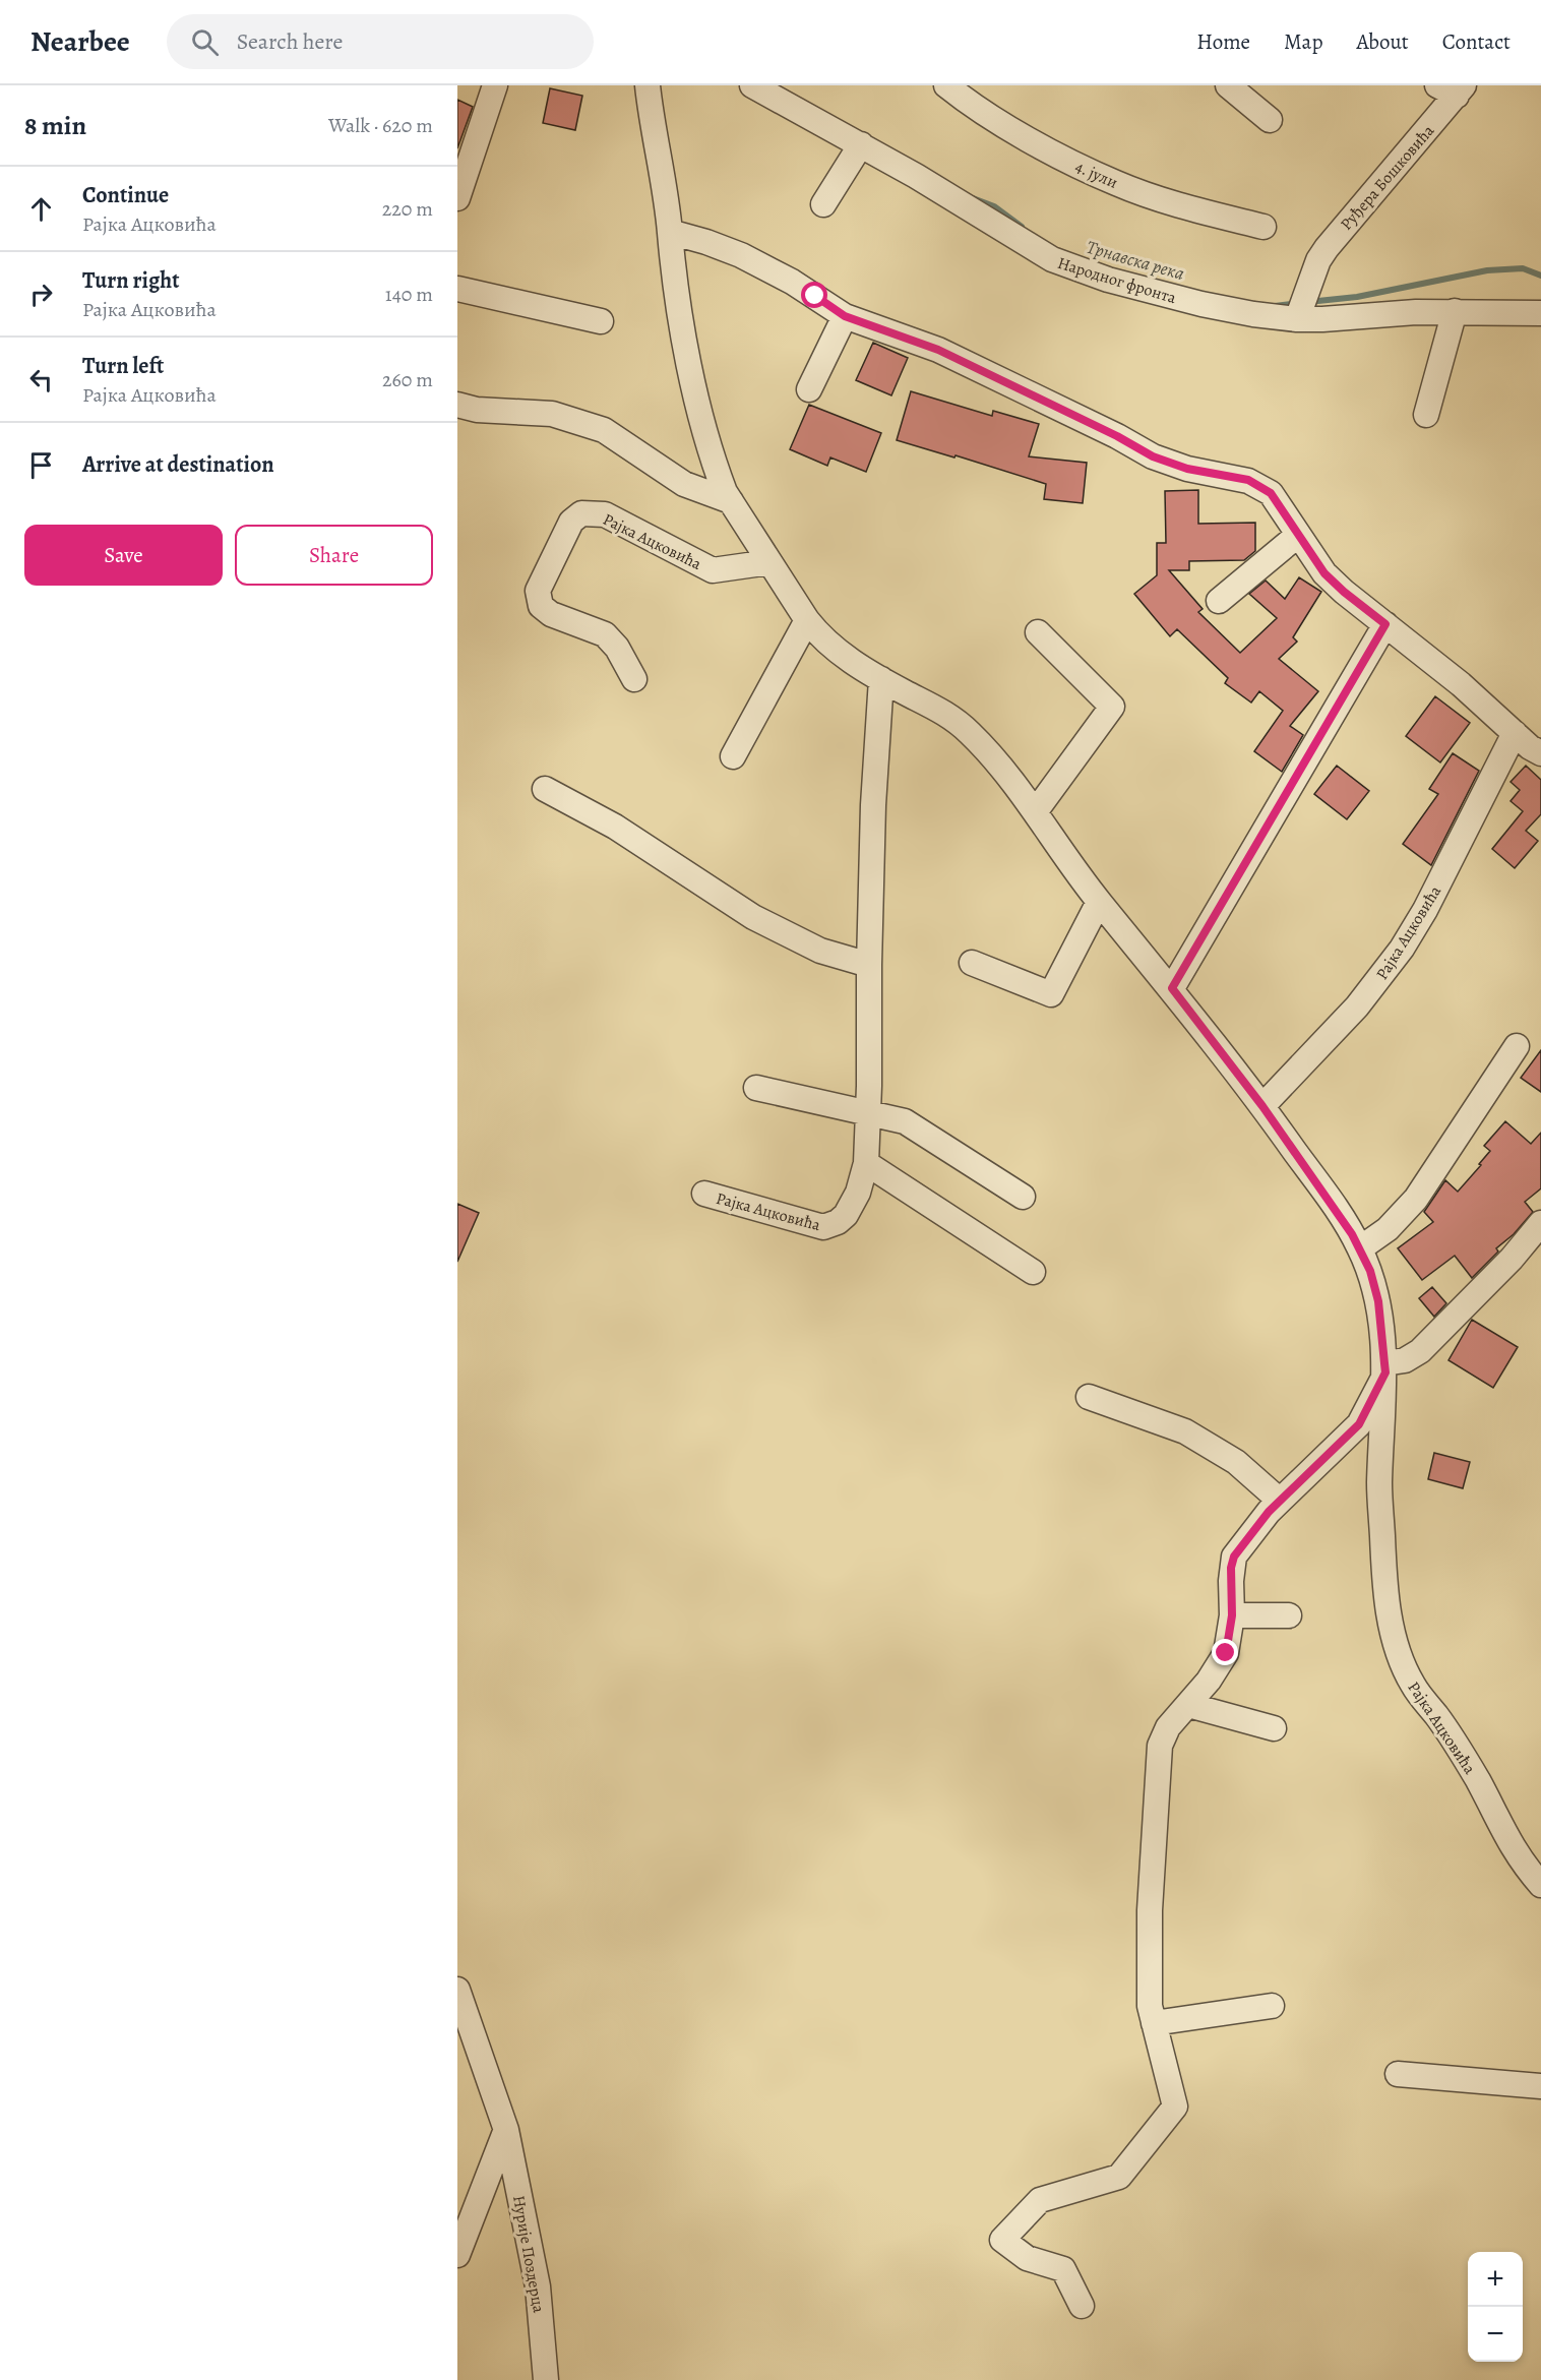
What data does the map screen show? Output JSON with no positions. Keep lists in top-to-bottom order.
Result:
{
  "streets": {
    "street": [
      "4. јули",
      "Руђера Бошковића",
      "Народног фронта",
      "Рајка Ацковића",
      "Нурије Поздерца"
    ]
  },
  "crossings": [
    ["Руђера Бошковића", "Народног фронта"]
  ],
  "water": ["Трнавска река"],
  "page": {
    "header": "Nearbee",
    "search": "Search here",
    "nav": [
      "Home",
      "Map",
      "About",
      "Contact"
    ],
    "heading": ["8 min", "Walk · 620 m"],
    "list": [
      ["Continue", "Рајка Ацковића", "220 m"],
      ["Turn right", "Рајка Ацковића", "140 m"],
      ["Turn left", "Рајка Ацковића", "260 m"],
      "Arrive at destination"
    ],
    "buttons": ["Save", "Share"],
    "map_buttons": ["+", "−"]
  }
}
